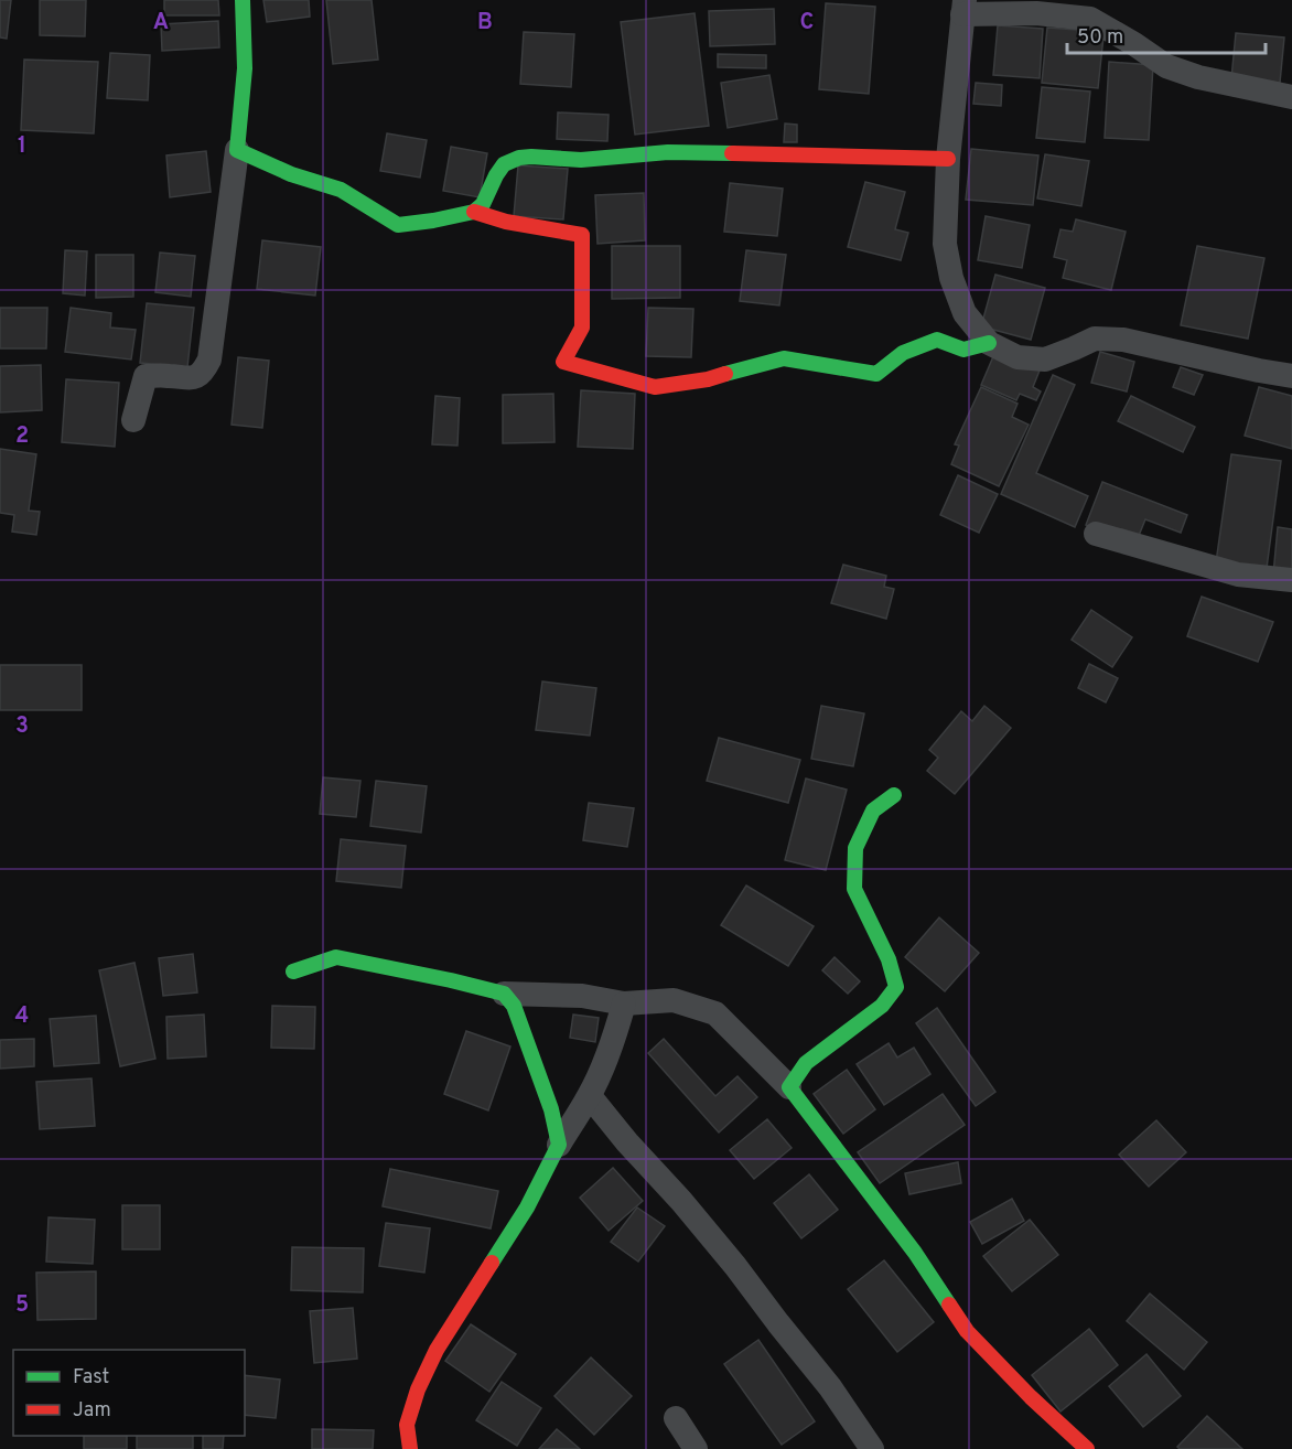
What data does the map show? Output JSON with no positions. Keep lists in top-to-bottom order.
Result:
{
  "legend": ["Fast", "Jam"],
  "scale_bar": "50 m",
  "grid": {
    "columns": ["A", "B", "C"],
    "rows": [
      "1",
      "2",
      "3",
      "4",
      "5"
    ]
  }
}
